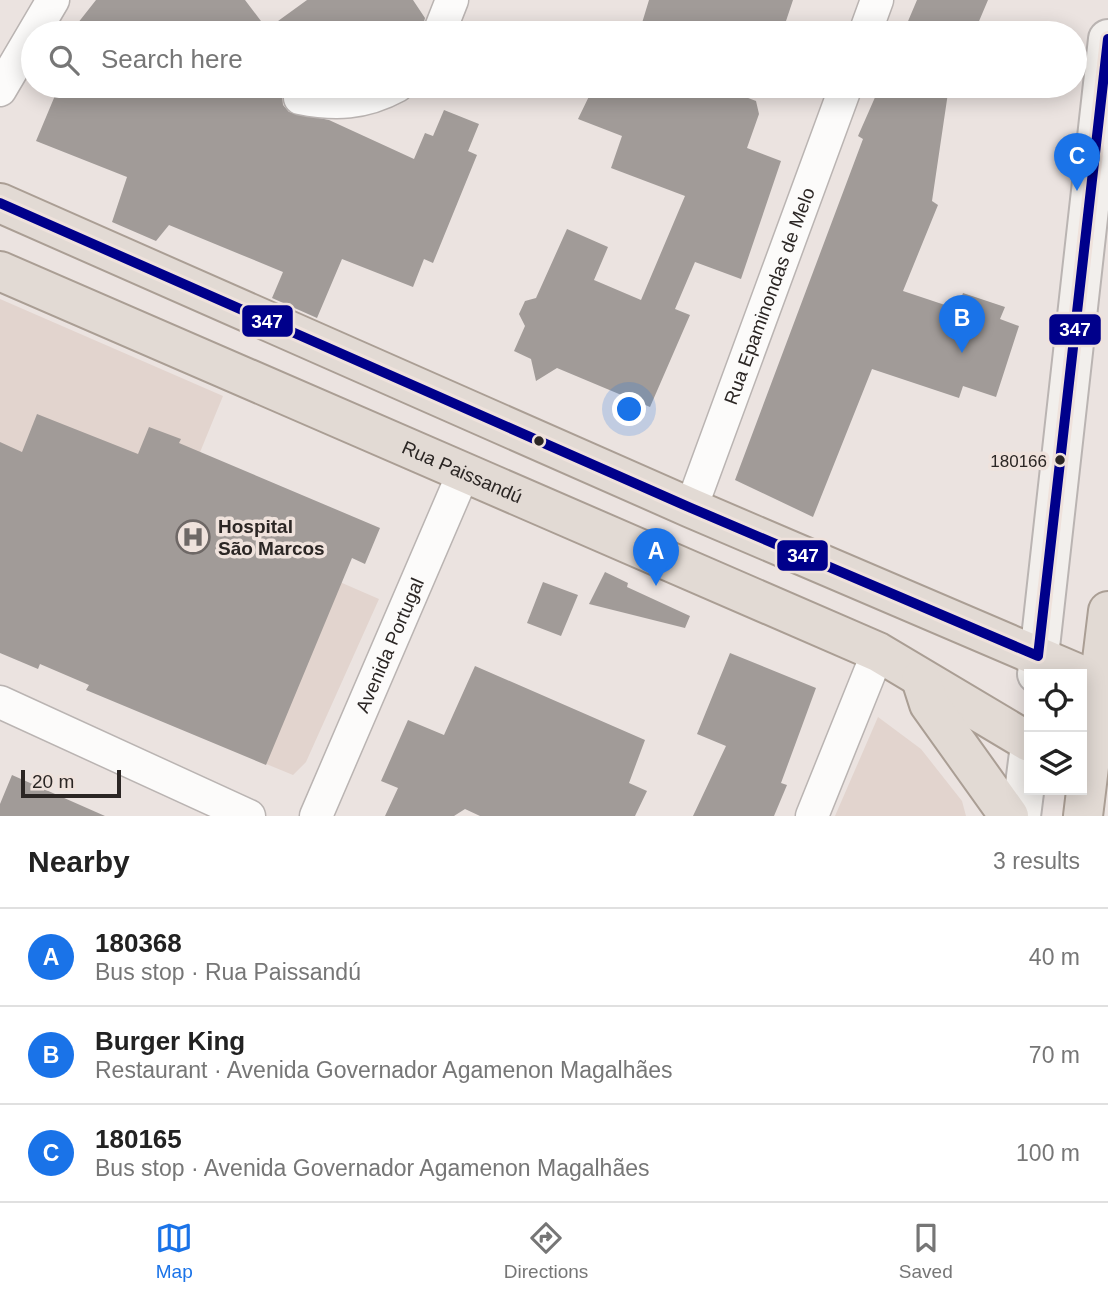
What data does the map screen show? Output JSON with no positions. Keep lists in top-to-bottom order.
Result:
{
  "streets": {
    "highway": ["Rua Paissandú"],
    "street": ["Rua Epaminondas de Melo", "Avenida Portugal"]
  },
  "crossings": [
    ["Rua Paissandú", "Avenida Portugal"]
  ],
  "places": {
    "other": ["180166"],
    "hospital": ["Hospital São Marcos"]
  },
  "lines": ["transit line 347"],
  "scale_bar": "20 m",
  "page": {
    "search": "Search here",
    "pins": ["C", "B", "A"],
    "scale": "20 m",
    "heading": ["Nearby", "3 results"],
    "list": [
      {
        "mark": "A",
        "name": "180368",
        "note": "Bus stop · Rua Paissandú",
        "value": "40 m"
      },
      {
        "mark": "B",
        "name": "Burger King",
        "note": "Restaurant · Avenida Governador Agamenon Magalhães",
        "value": "70 m"
      },
      {
        "mark": "C",
        "name": "180165",
        "note": "Bus stop · Avenida Governador Agamenon Magalhães",
        "value": "100 m"
      }
    ],
    "nav": ["Map", "Directions", "Saved"]
  }
}
